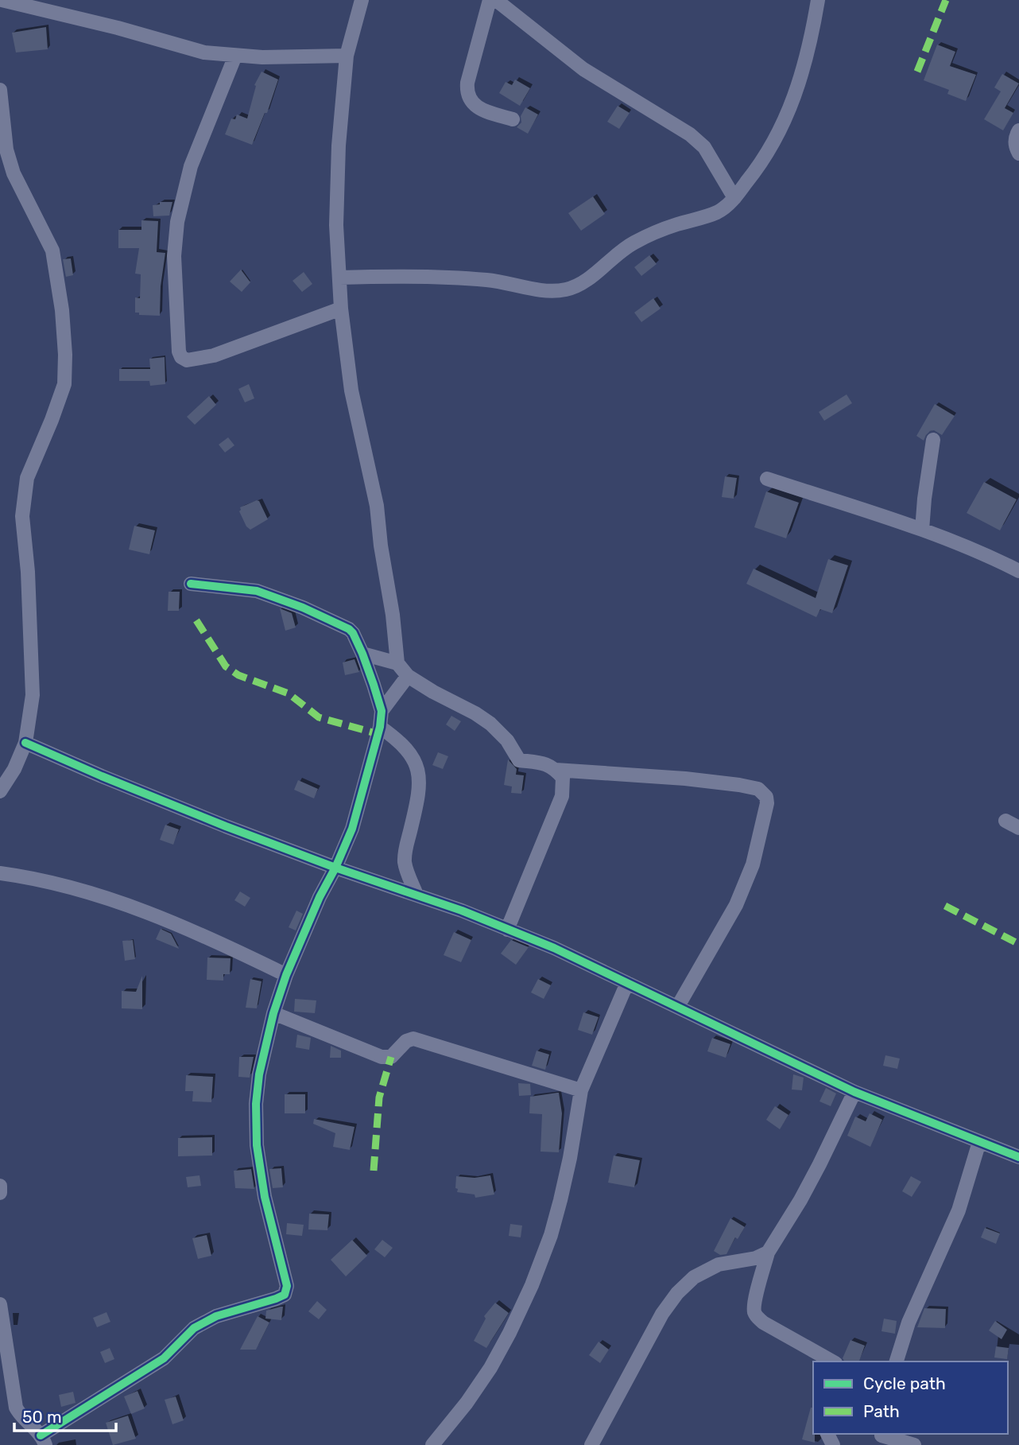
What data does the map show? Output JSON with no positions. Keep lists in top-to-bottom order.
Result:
{
  "legend": ["Cycle path", "Path"],
  "scale_bar": "50 m"
}
